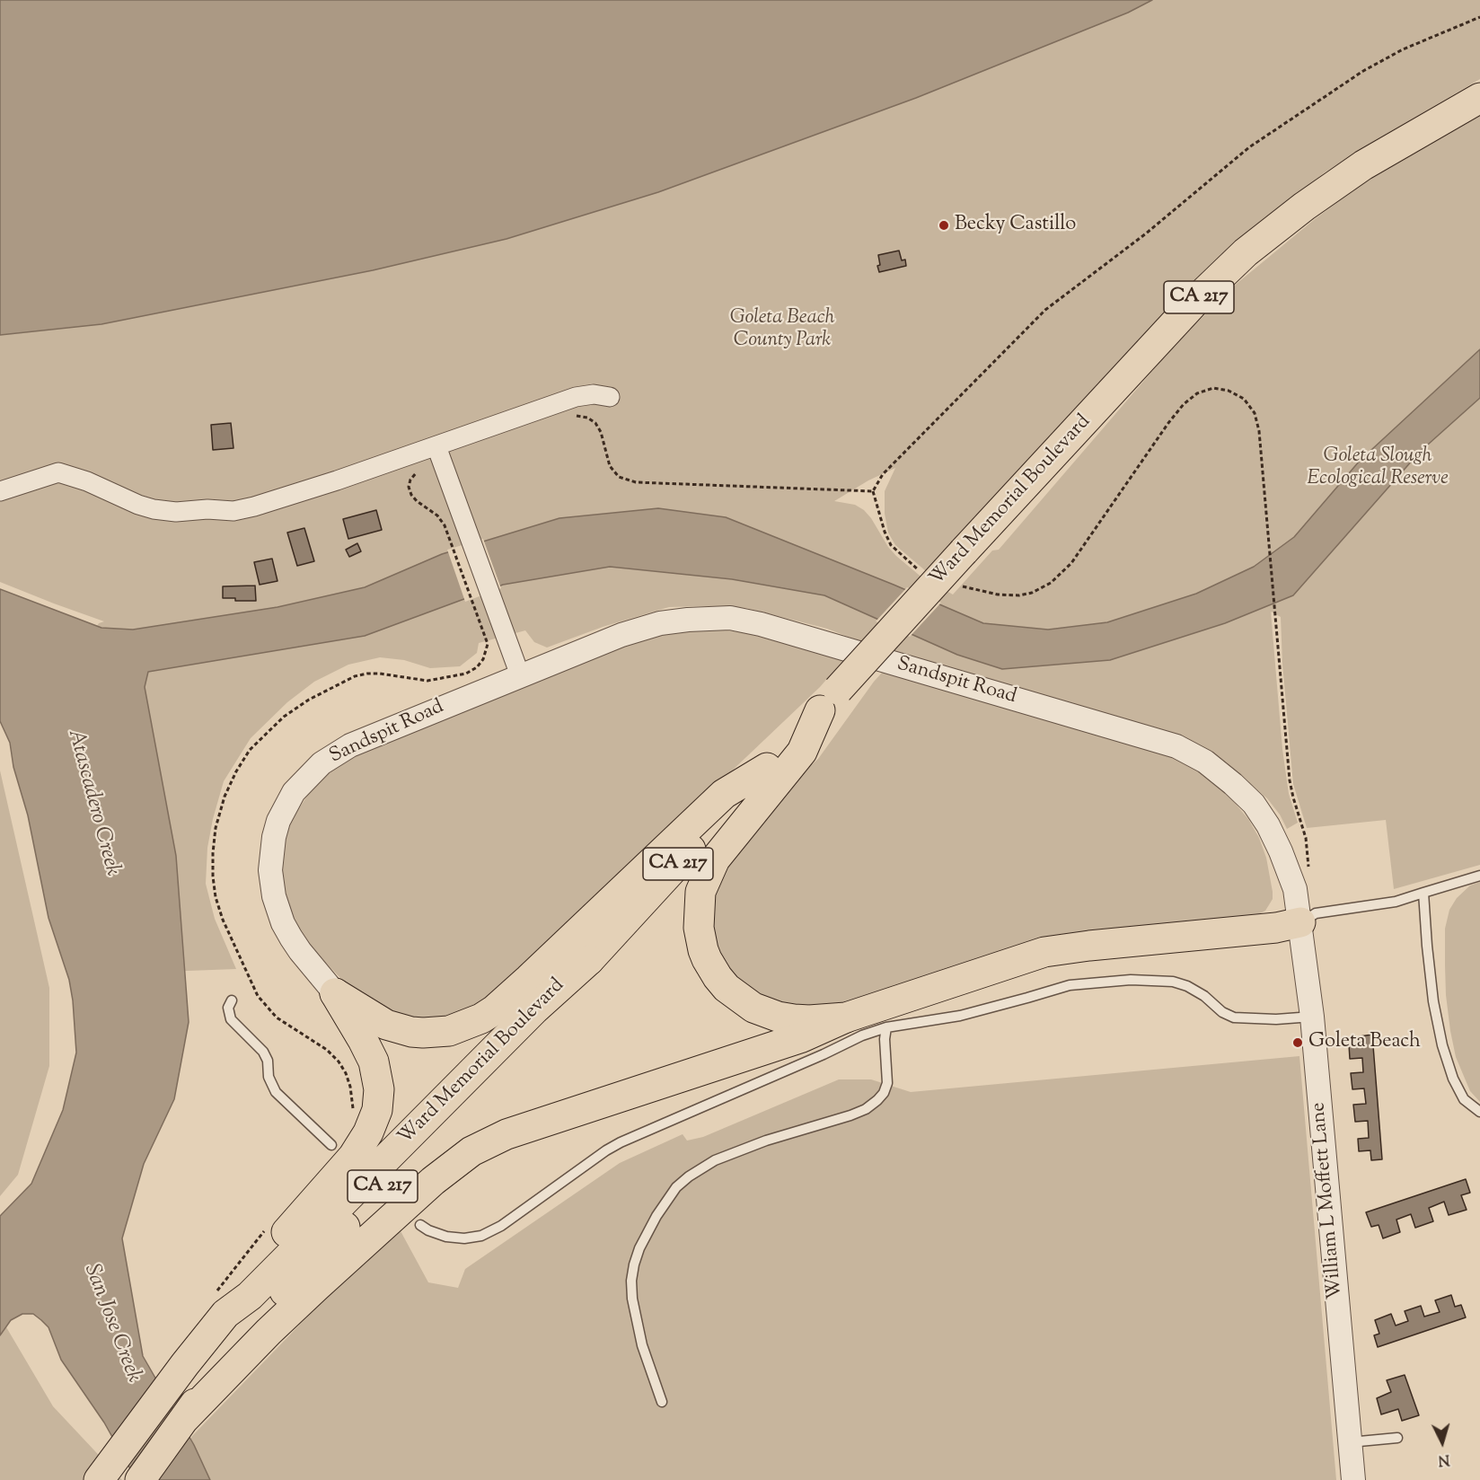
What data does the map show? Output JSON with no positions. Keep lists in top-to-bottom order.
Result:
{
  "streets": {
    "main road": ["CA 217", "Ward Memorial Boulevard"],
    "street": ["Sandspit Road", "William L Moffett Lane"]
  },
  "crossings": [
    ["Sandspit Road", "William L Moffett Lane"]
  ],
  "water": ["Atascadero Creek", "San Jose Creek"],
  "parks": ["Goleta Beach County Park", "Goleta Slough Ecological Reserve"],
  "places": ["Becky Castillo", "Goleta Beach"],
  "north": "bottom"
}
